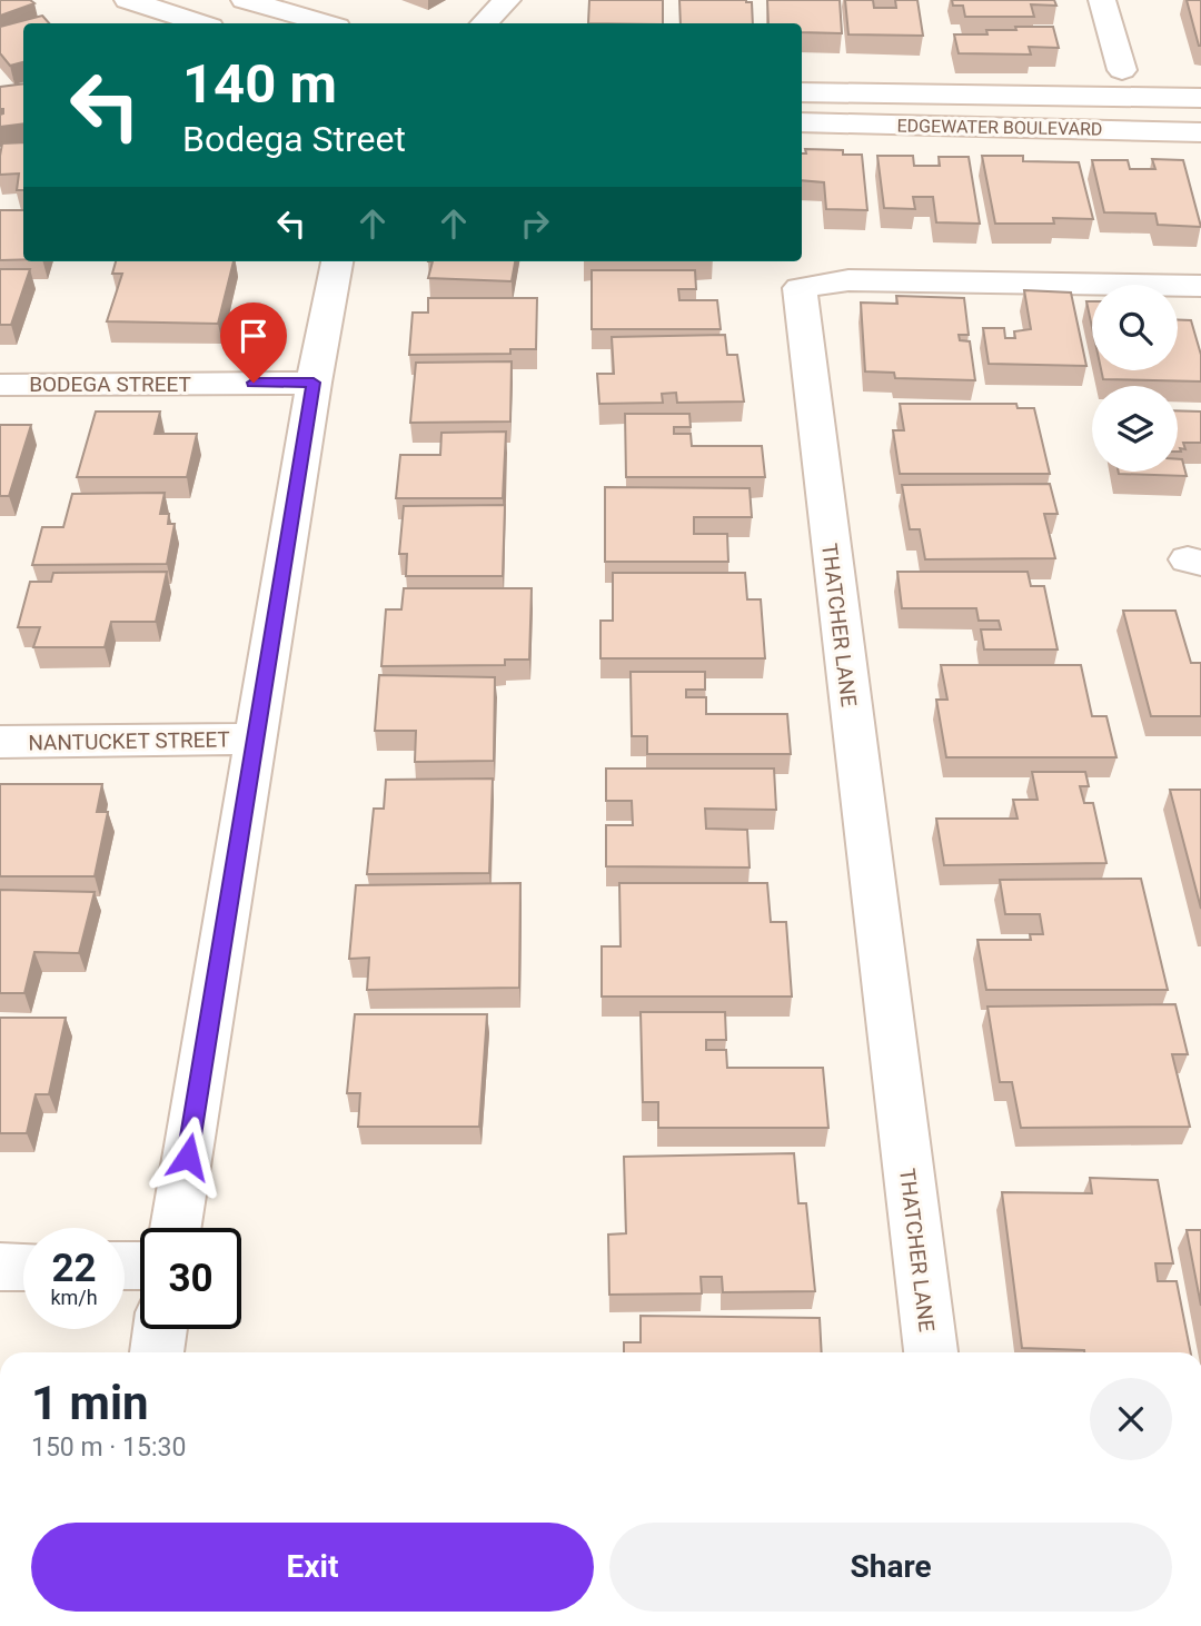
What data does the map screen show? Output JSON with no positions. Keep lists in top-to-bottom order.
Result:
{
  "streets": {
    "street": [
      "EDGEWATER BOULEVARD",
      "BODEGA STREET",
      "THATCHER LANE",
      "NANTUCKET STREET"
    ]
  },
  "page": {
    "turn": ["140 m", "Bodega Street"],
    "speed": "22 km/h",
    "limit": "30",
    "heading": ["1 min", "150 m · 15:30"],
    "buttons": ["Exit", "Share"]
  }
}
